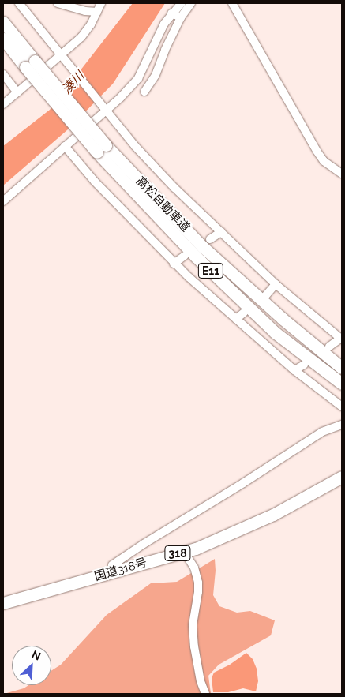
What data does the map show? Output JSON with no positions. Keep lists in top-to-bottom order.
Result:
{
  "streets": {
    "highway": [
      "高松自動車道",
      "E11",
      "318",
      "国道318号"
    ]
  },
  "water": ["湊川"],
  "north": "top right"
}
